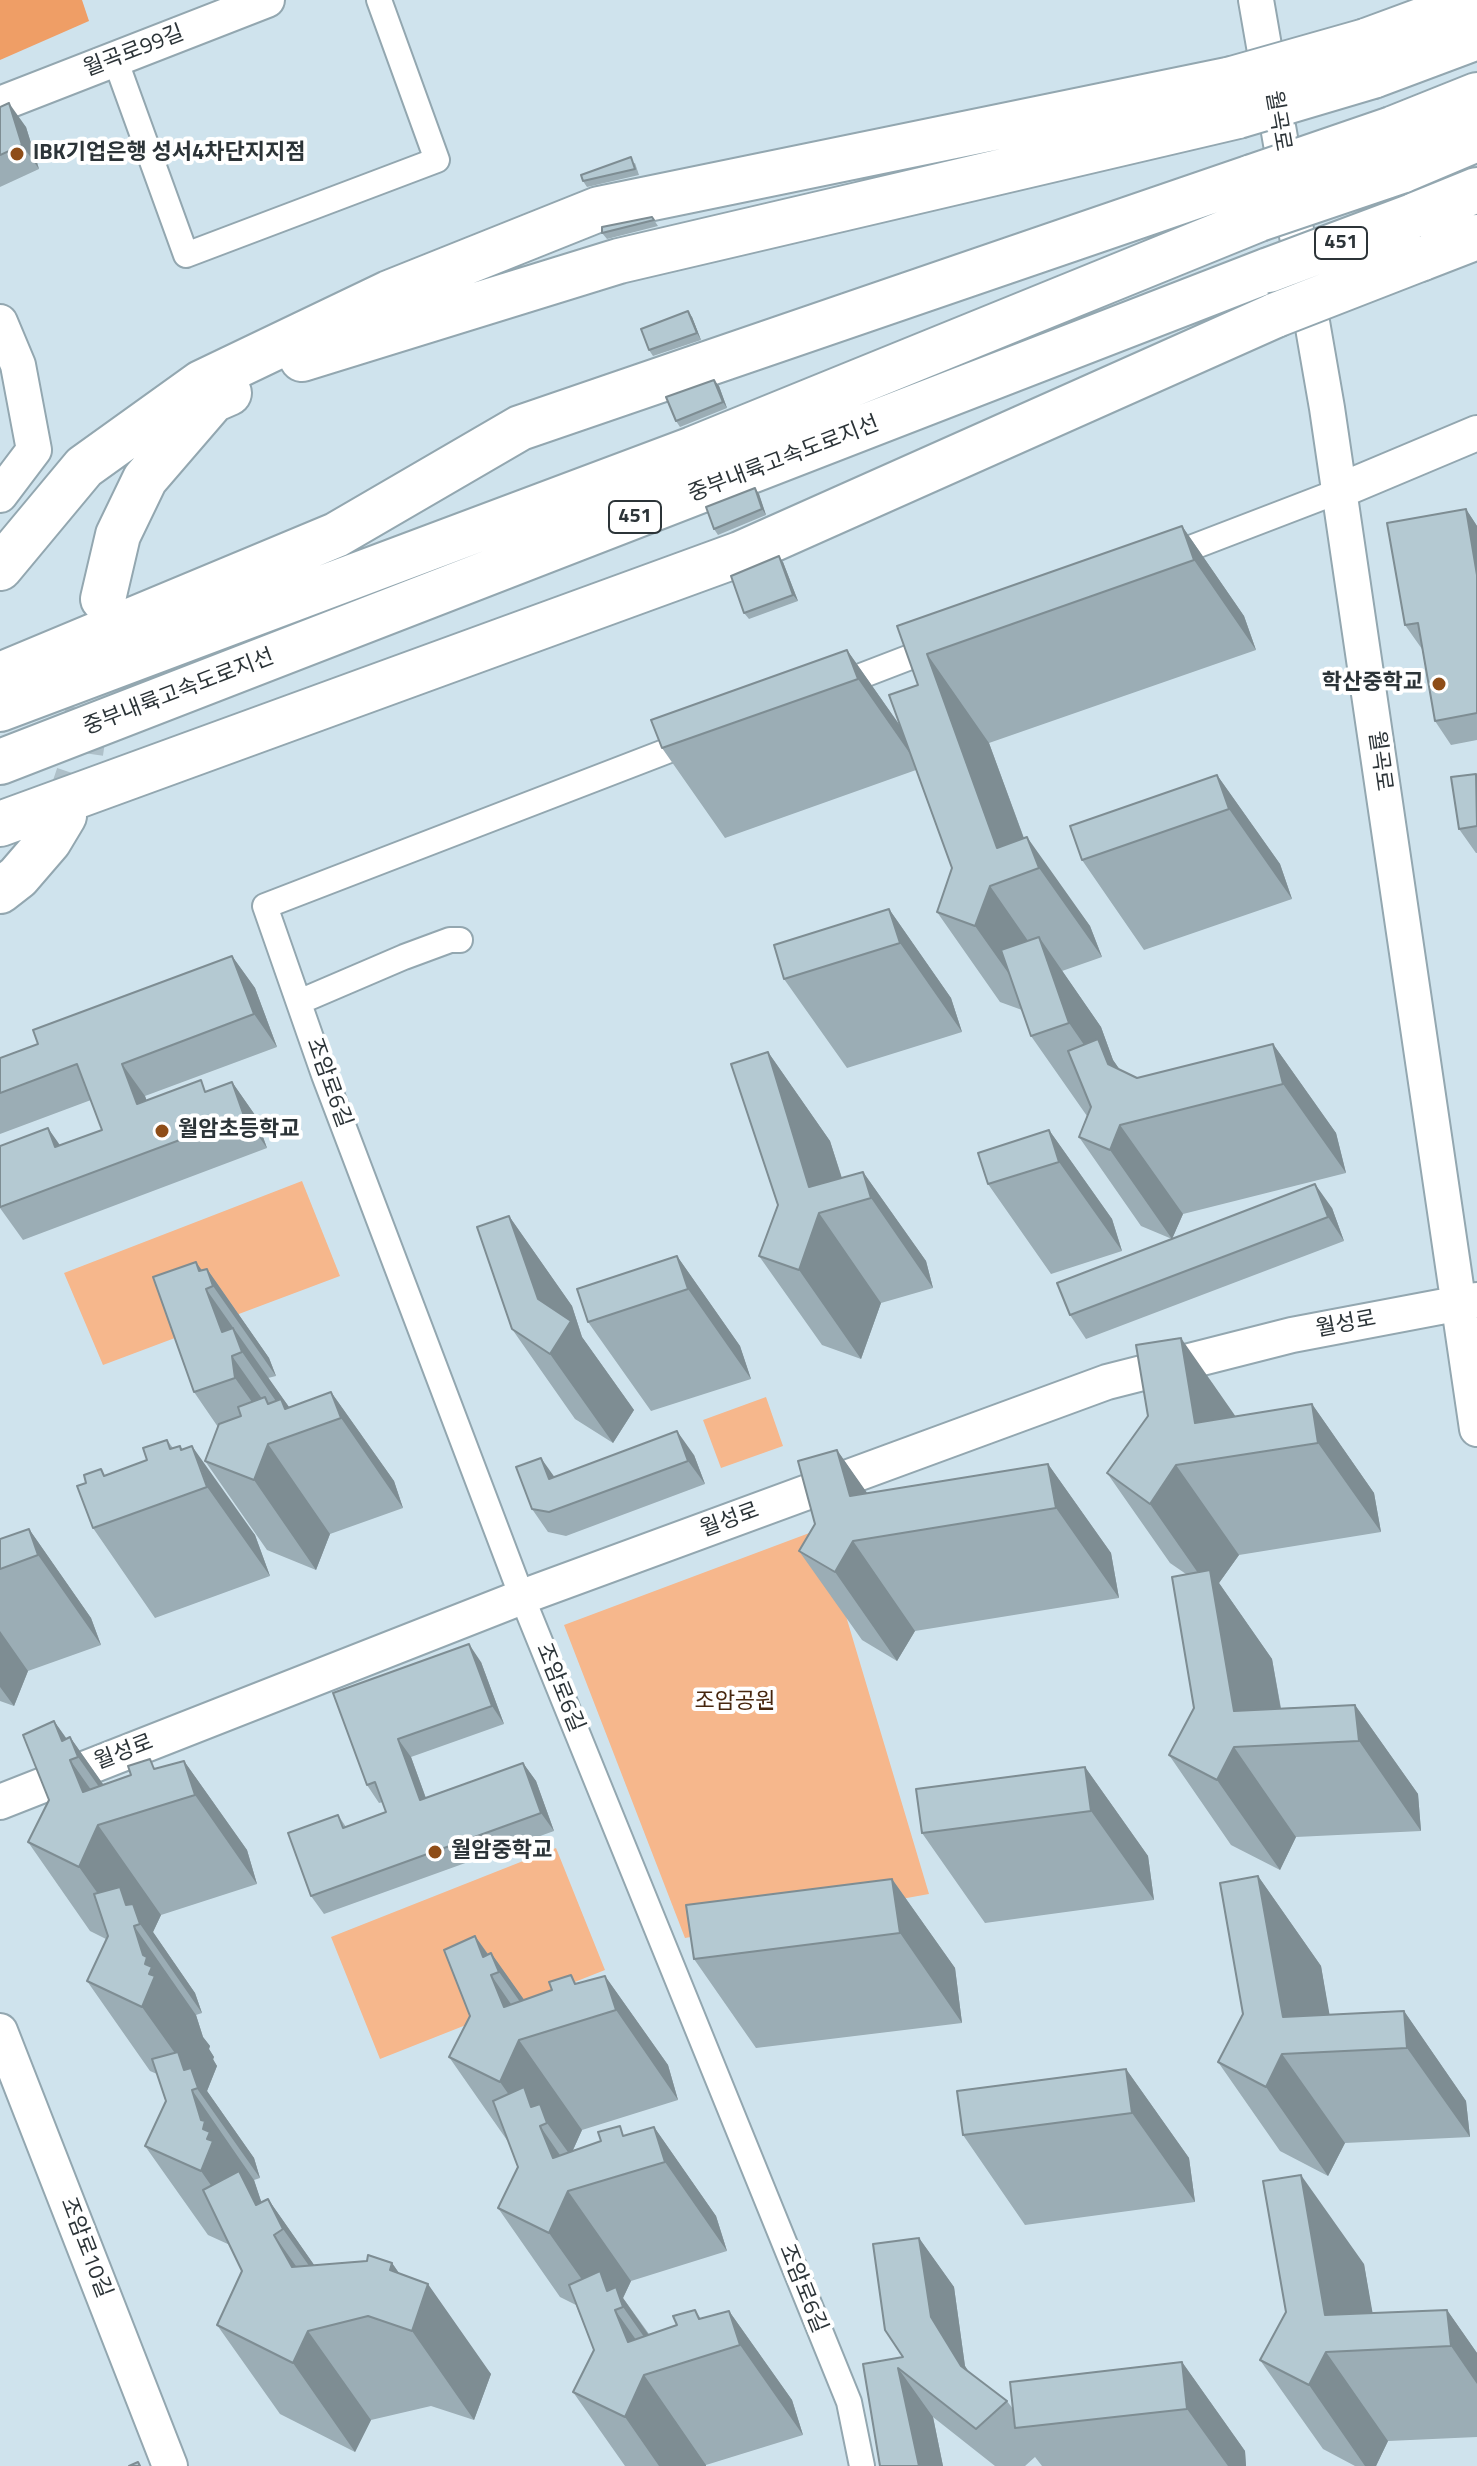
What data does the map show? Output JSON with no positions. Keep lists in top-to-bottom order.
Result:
{
  "streets": {
    "highway": ["451", "중부내륙고속도로지선"],
    "street": [
      "월곡로99길",
      "월곡로",
      "조암로6길",
      "월성로",
      "조암로10길"
    ]
  },
  "crossings": [
    ["월곡로", "월성로"],
    ["조암로6길", "월성로"]
  ],
  "parks": ["조암공원"],
  "places": [
    "IBK기업은행 성서4차단지지점",
    "학산중학교",
    "월암초등학교",
    "월암중학교"
  ]
}
